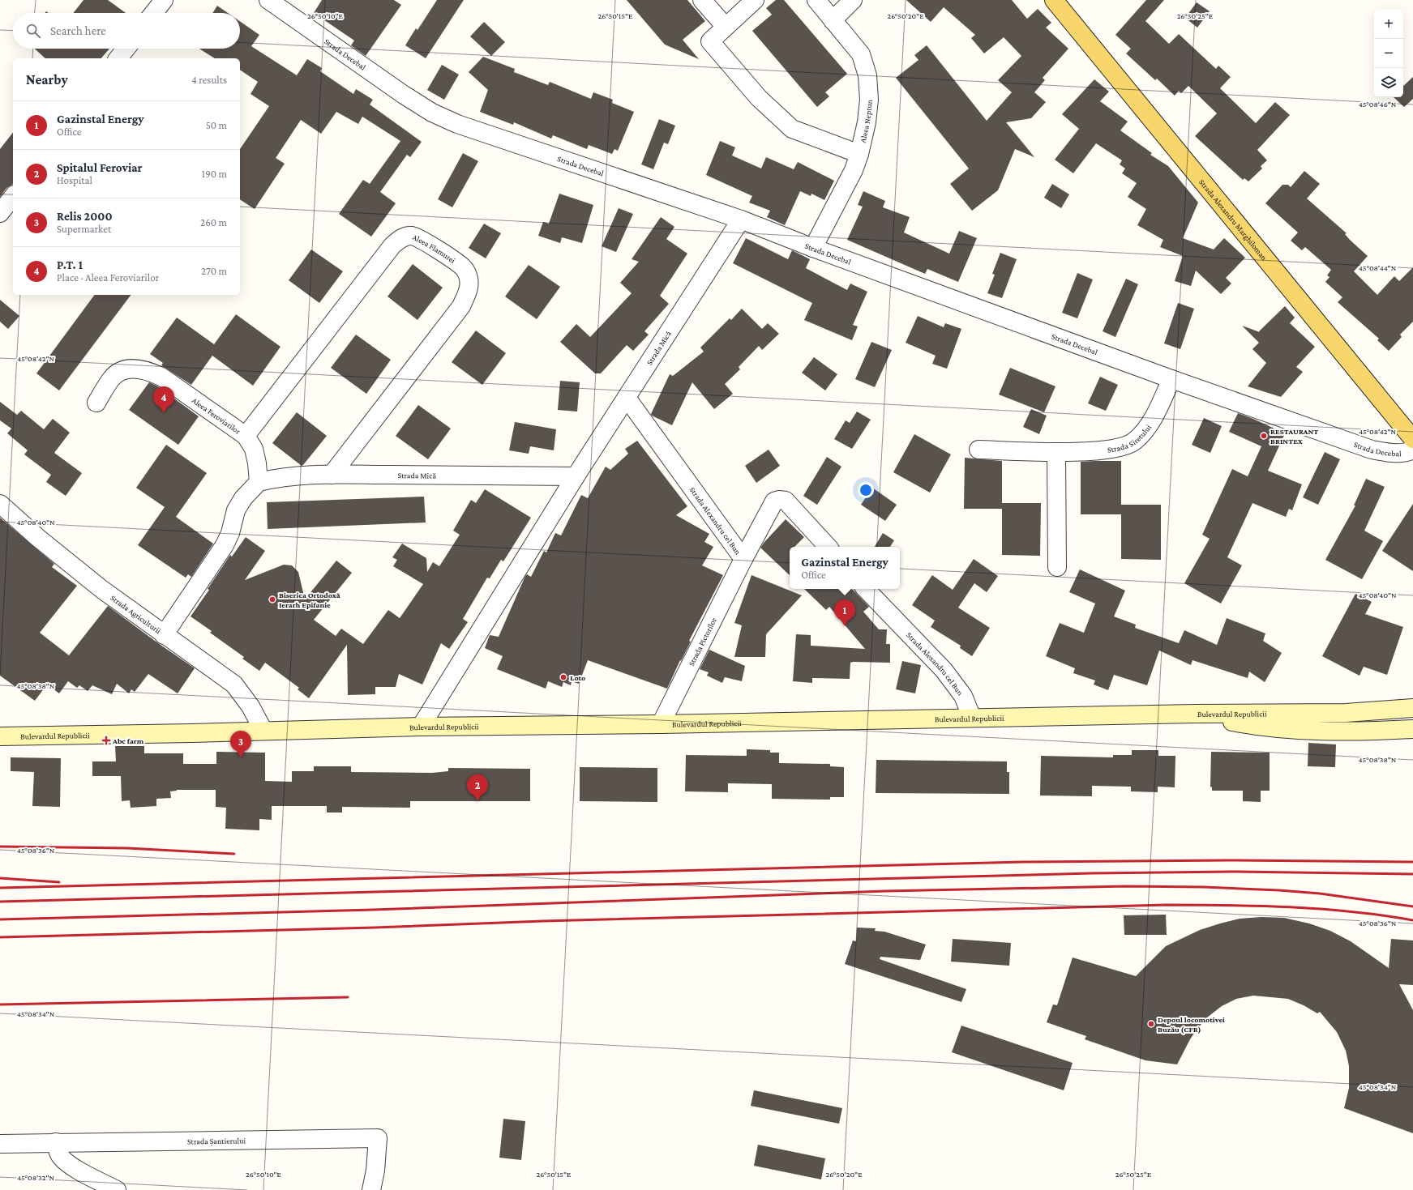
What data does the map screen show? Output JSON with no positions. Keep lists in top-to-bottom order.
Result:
{
  "streets": {
    "main road": ["Strada Alexandru Marghiloman", "Bulevardul Republicii"],
    "street": [
      "Strada Decebal",
      "Aleea Neptun",
      "Aleea Flamurei",
      "Strada Mică",
      "Aleea Feroviarilor",
      "Strada Siretului",
      "Strada Alexandru cel Bun",
      "Strada Agriculturii",
      "Strada Pictorilor",
      "Strada Șantierului"
    ]
  },
  "crossings": [
    ["Strada Decebal", "Aleea Neptun"],
    ["Strada Decebal", "Strada Mică"],
    ["Strada Decebal", "Strada Siretului"],
    ["Aleea Flamurei", "Strada Mică"],
    ["Aleea Flamurei", "Aleea Feroviarilor"],
    ["Strada Mică", "Aleea Feroviarilor"],
    ["Strada Mică", "Strada Alexandru cel Bun"],
    ["Strada Mică", "Bulevardul Republicii"],
    ["Strada Alexandru cel Bun", "Strada Pictorilor"],
    ["Strada Alexandru cel Bun", "Bulevardul Republicii"],
    ["Strada Agriculturii", "Bulevardul Republicii"],
    ["Strada Pictorilor", "Bulevardul Republicii"]
  ],
  "places": {
    "other": [
      "RESTAURANT BRINTEX",
      "Biserica Ortodoxă Ierarh Epifanie",
      "Loto",
      "Depoul locomotivei Buzău (CFR)"
    ],
    "health": ["Abc farm"]
  },
  "page": {
    "map_buttons": ["+", "−"],
    "search": "Search here",
    "heading": ["Nearby", "4 results"],
    "list": [
      {
        "mark": "1",
        "name": "Gazinstal Energy",
        "note": "Office",
        "value": "50 m"
      },
      {
        "mark": "2",
        "name": "Spitalul Feroviar",
        "note": "Hospital",
        "value": "190 m"
      },
      {
        "mark": "3",
        "name": "Relis 2000",
        "note": "Supermarket",
        "value": "260 m"
      },
      {
        "mark": "4",
        "name": "P.T. 1",
        "note": "Place · Aleea Feroviarilor",
        "value": "270 m"
      }
    ],
    "pins": [
      "4",
      "1",
      "3",
      "2"
    ],
    "popup": ["Gazinstal Energy", "Office"]
  },
  "coordinates": [
    "26°50'10\"E",
    "26°50'15\"E",
    "26°50'20\"E",
    "26°50'25\"E",
    "45°08'46\"N",
    "45°08'44\"N",
    "45°08'42\"N",
    "45°08'40\"N",
    "45°08'38\"N",
    "45°08'36\"N",
    "45°08'34\"N",
    "45°08'32\"N"
  ]
}
